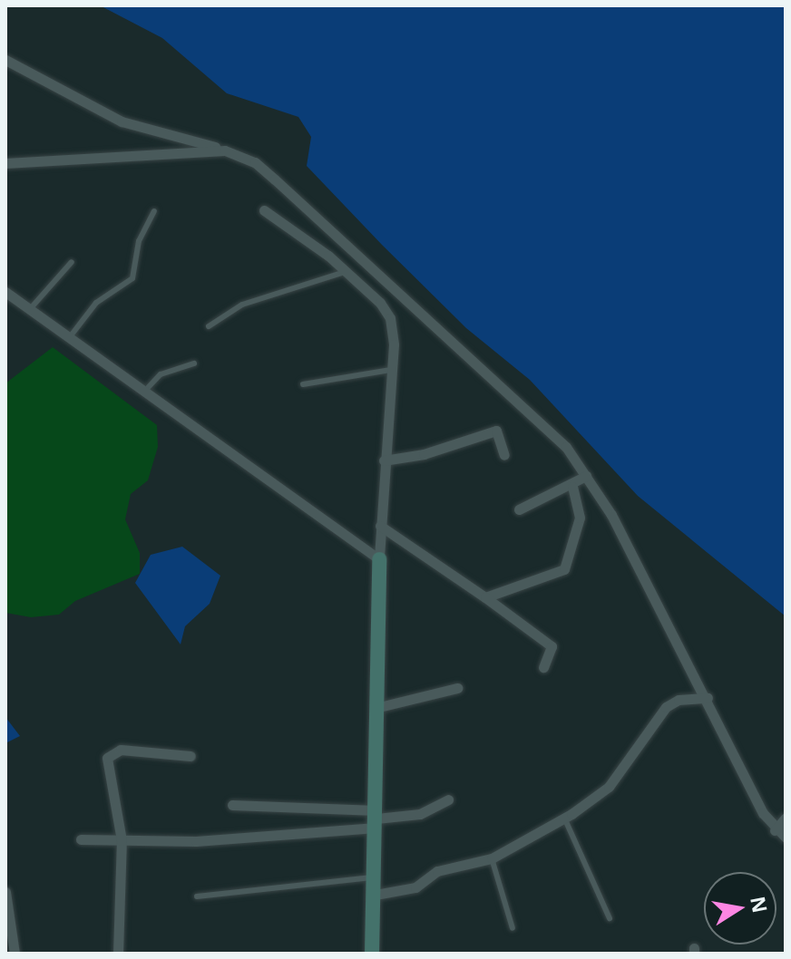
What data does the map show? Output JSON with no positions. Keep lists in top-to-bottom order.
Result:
{
  "north": "right"
}
